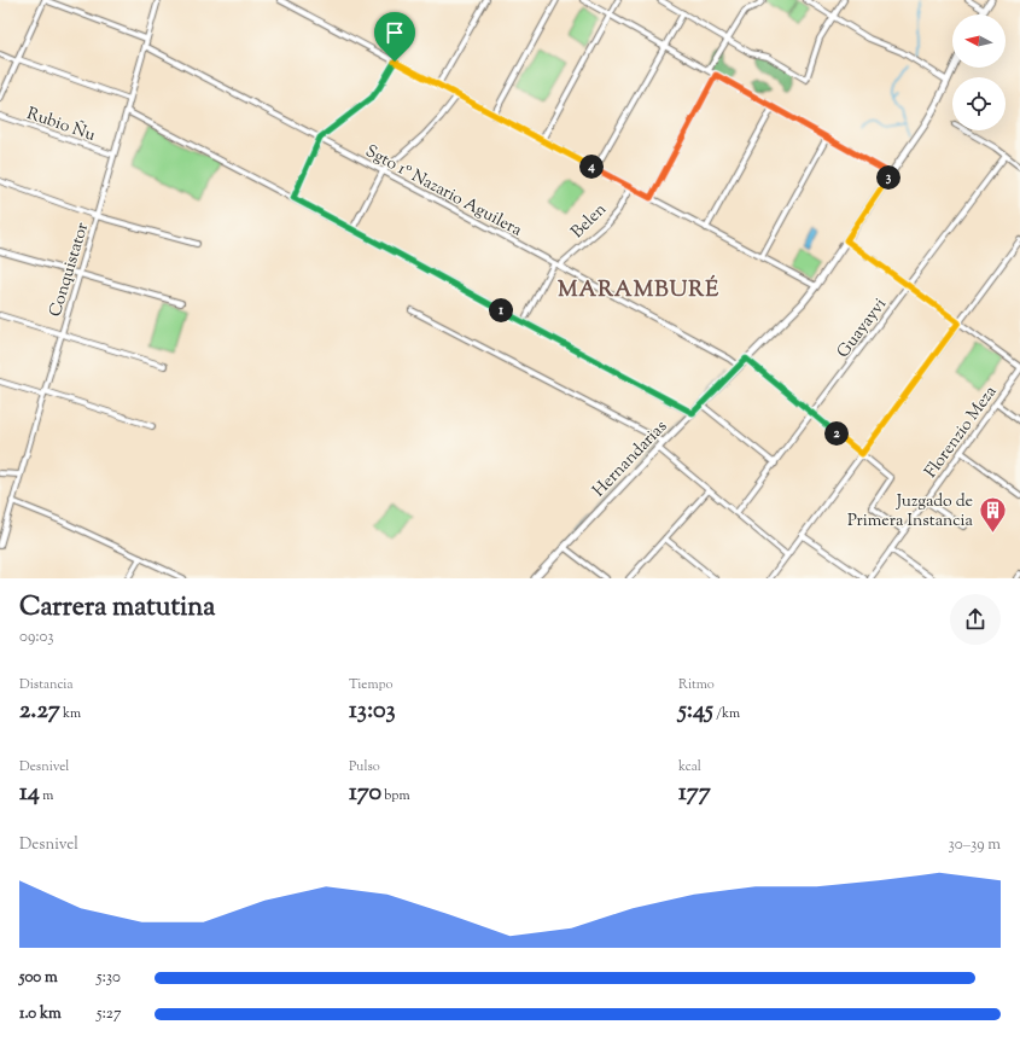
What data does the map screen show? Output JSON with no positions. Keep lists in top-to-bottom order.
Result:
{
  "streets": {
    "street": [
      "Rubio Ñu",
      "Sgto 1º Nazario Aguilera",
      "Belen",
      "Conquistator",
      "Guayayvi",
      "Florenzio Meza",
      "Hernandarias"
    ]
  },
  "crossings": [
    ["Rubio Ñu", "Conquistator"],
    ["Sgto 1º Nazario Aguilera", "Belen"],
    ["Sgto 1º Nazario Aguilera", "Conquistator"],
    ["Sgto 1º Nazario Aguilera", "Hernandarias"]
  ],
  "districts": ["MARAMBURÉ"],
  "places": {
    "building": ["Juzgado de Primera Instancia"]
  },
  "north": "left",
  "page": {
    "pins": [
      "4",
      "3",
      "1",
      "2"
    ],
    "heading": ["Carrera matutina", "09:03"],
    "stats": [
      ["Distancia", "2.27 km"],
      ["Tiempo", "13:03"],
      ["Ritmo", "5:45 /km"],
      ["Desnivel", "14 m"],
      ["Pulso", "170 bpm"],
      ["kcal", "177"]
    ],
    "chart": ["Desnivel", "30–39 m"],
    "list": [
      {
        "name": "500 m",
        "note": "5:30"
      },
      {
        "name": "1.0 km",
        "note": "5:27"
      }
    ]
  }
}
